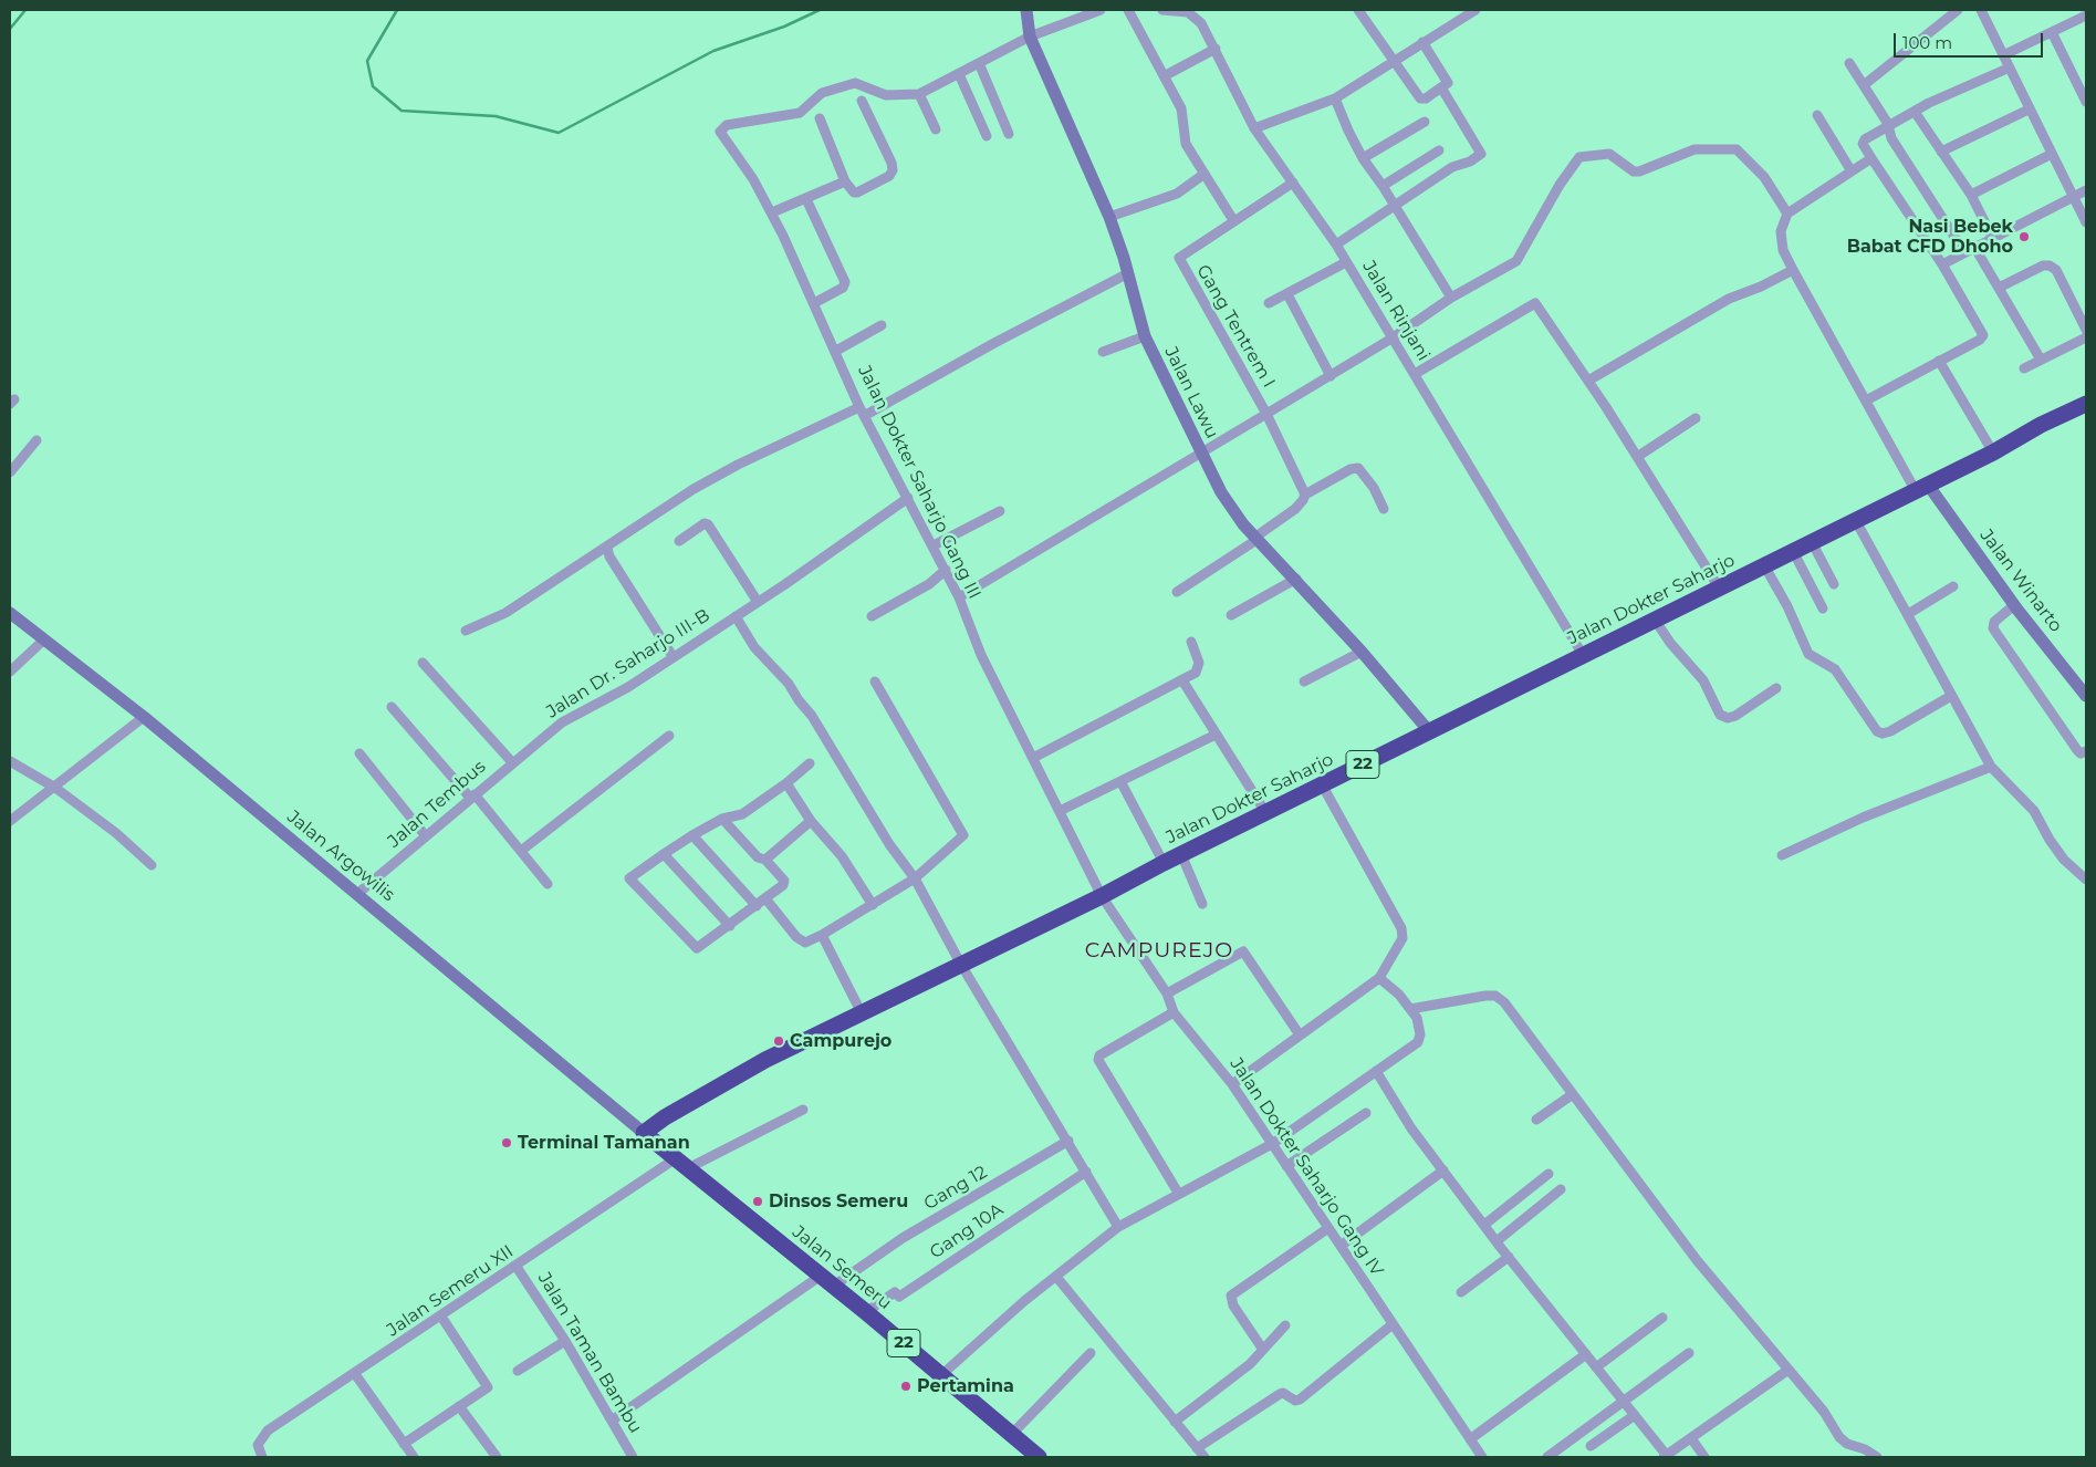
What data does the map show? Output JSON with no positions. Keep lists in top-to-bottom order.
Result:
{
  "streets": {
    "highway": ["Jalan Dokter Saharjo", "22", "Jalan Semeru"],
    "street": [
      "Jalan Rinjani",
      "Gang Tentrem I",
      "Jalan Lawu",
      "Jalan Dokter Saharjo Gang III",
      "Jalan Winarto",
      "Jalan Dr. Saharjo III-B",
      "Jalan Tembus",
      "Jalan Argowilis",
      "Jalan Dokter Saharjo Gang IV",
      "Gang 12",
      "Gang 10A",
      "Jalan Semeru XII",
      "Jalan Taman Bambu"
    ]
  },
  "crossings": [
    ["Jalan Rinjani", "Gang Tentrem I"],
    ["Jalan Rinjani", "Jalan Dokter Saharjo"],
    ["Jalan Lawu", "Jalan Dokter Saharjo"],
    ["Jalan Dokter Saharjo Gang III", "Jalan Dokter Saharjo"],
    ["Jalan Dokter Saharjo Gang III", "Jalan Dr. Saharjo III-B"],
    ["Jalan Dokter Saharjo Gang III", "Jalan Dokter Saharjo Gang IV"],
    ["Jalan Winarto", "Jalan Dokter Saharjo"],
    ["Jalan Dokter Saharjo", "Jalan Argowilis"],
    ["Jalan Dokter Saharjo", "Jalan Dokter Saharjo Gang IV"],
    ["Jalan Dokter Saharjo", "Jalan Semeru"],
    ["Jalan Dr. Saharjo III-B", "Jalan Tembus"],
    ["Jalan Tembus", "Jalan Argowilis"],
    ["Jalan Argowilis", "Jalan Semeru"],
    ["Gang 12", "Jalan Semeru"],
    ["Gang 12", "Jalan Taman Bambu"],
    ["Gang 10A", "Jalan Semeru"],
    ["Jalan Semeru", "Jalan Semeru XII"],
    ["Jalan Semeru XII", "Jalan Taman Bambu"]
  ],
  "districts": ["CAMPUREJO"],
  "places": [
    "Nasi Bebek Babat CFD Dhoho",
    "Campurejo",
    "Terminal Tamanan",
    "Dinsos Semeru",
    "Pertamina"
  ],
  "scale_bar": "100 m"
}
